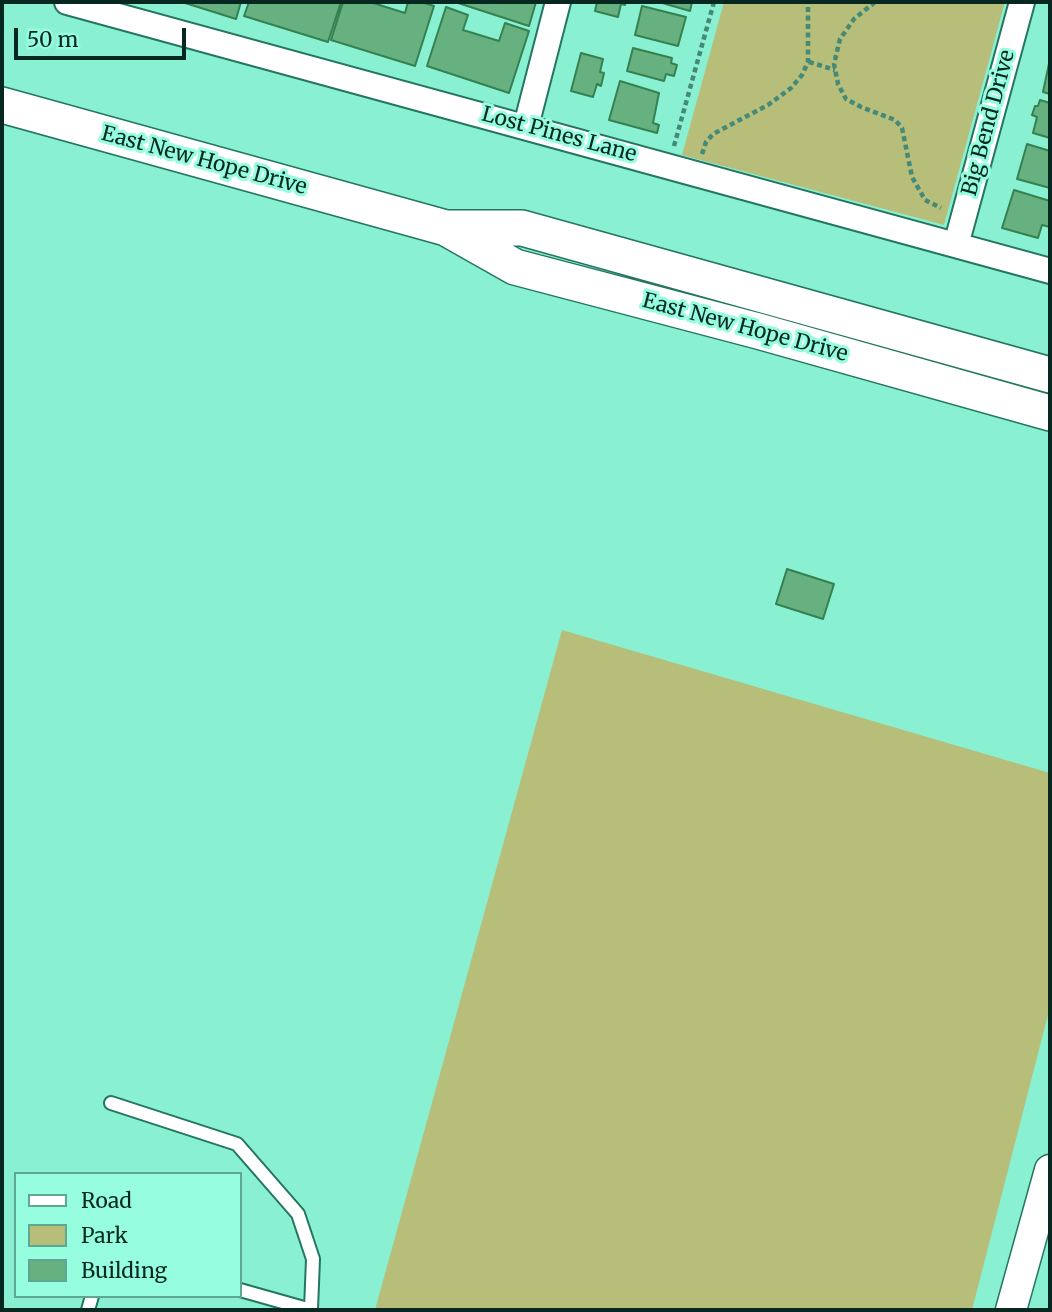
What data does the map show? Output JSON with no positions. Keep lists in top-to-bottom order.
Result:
{
  "streets": {
    "main road": ["East New Hope Drive"],
    "street": ["Big Bend Drive", "Lost Pines Lane"]
  },
  "crossings": [
    ["Big Bend Drive", "Lost Pines Lane"]
  ],
  "legend": ["Road", "Park", "Building"],
  "scale_bar": "50 m"
}
